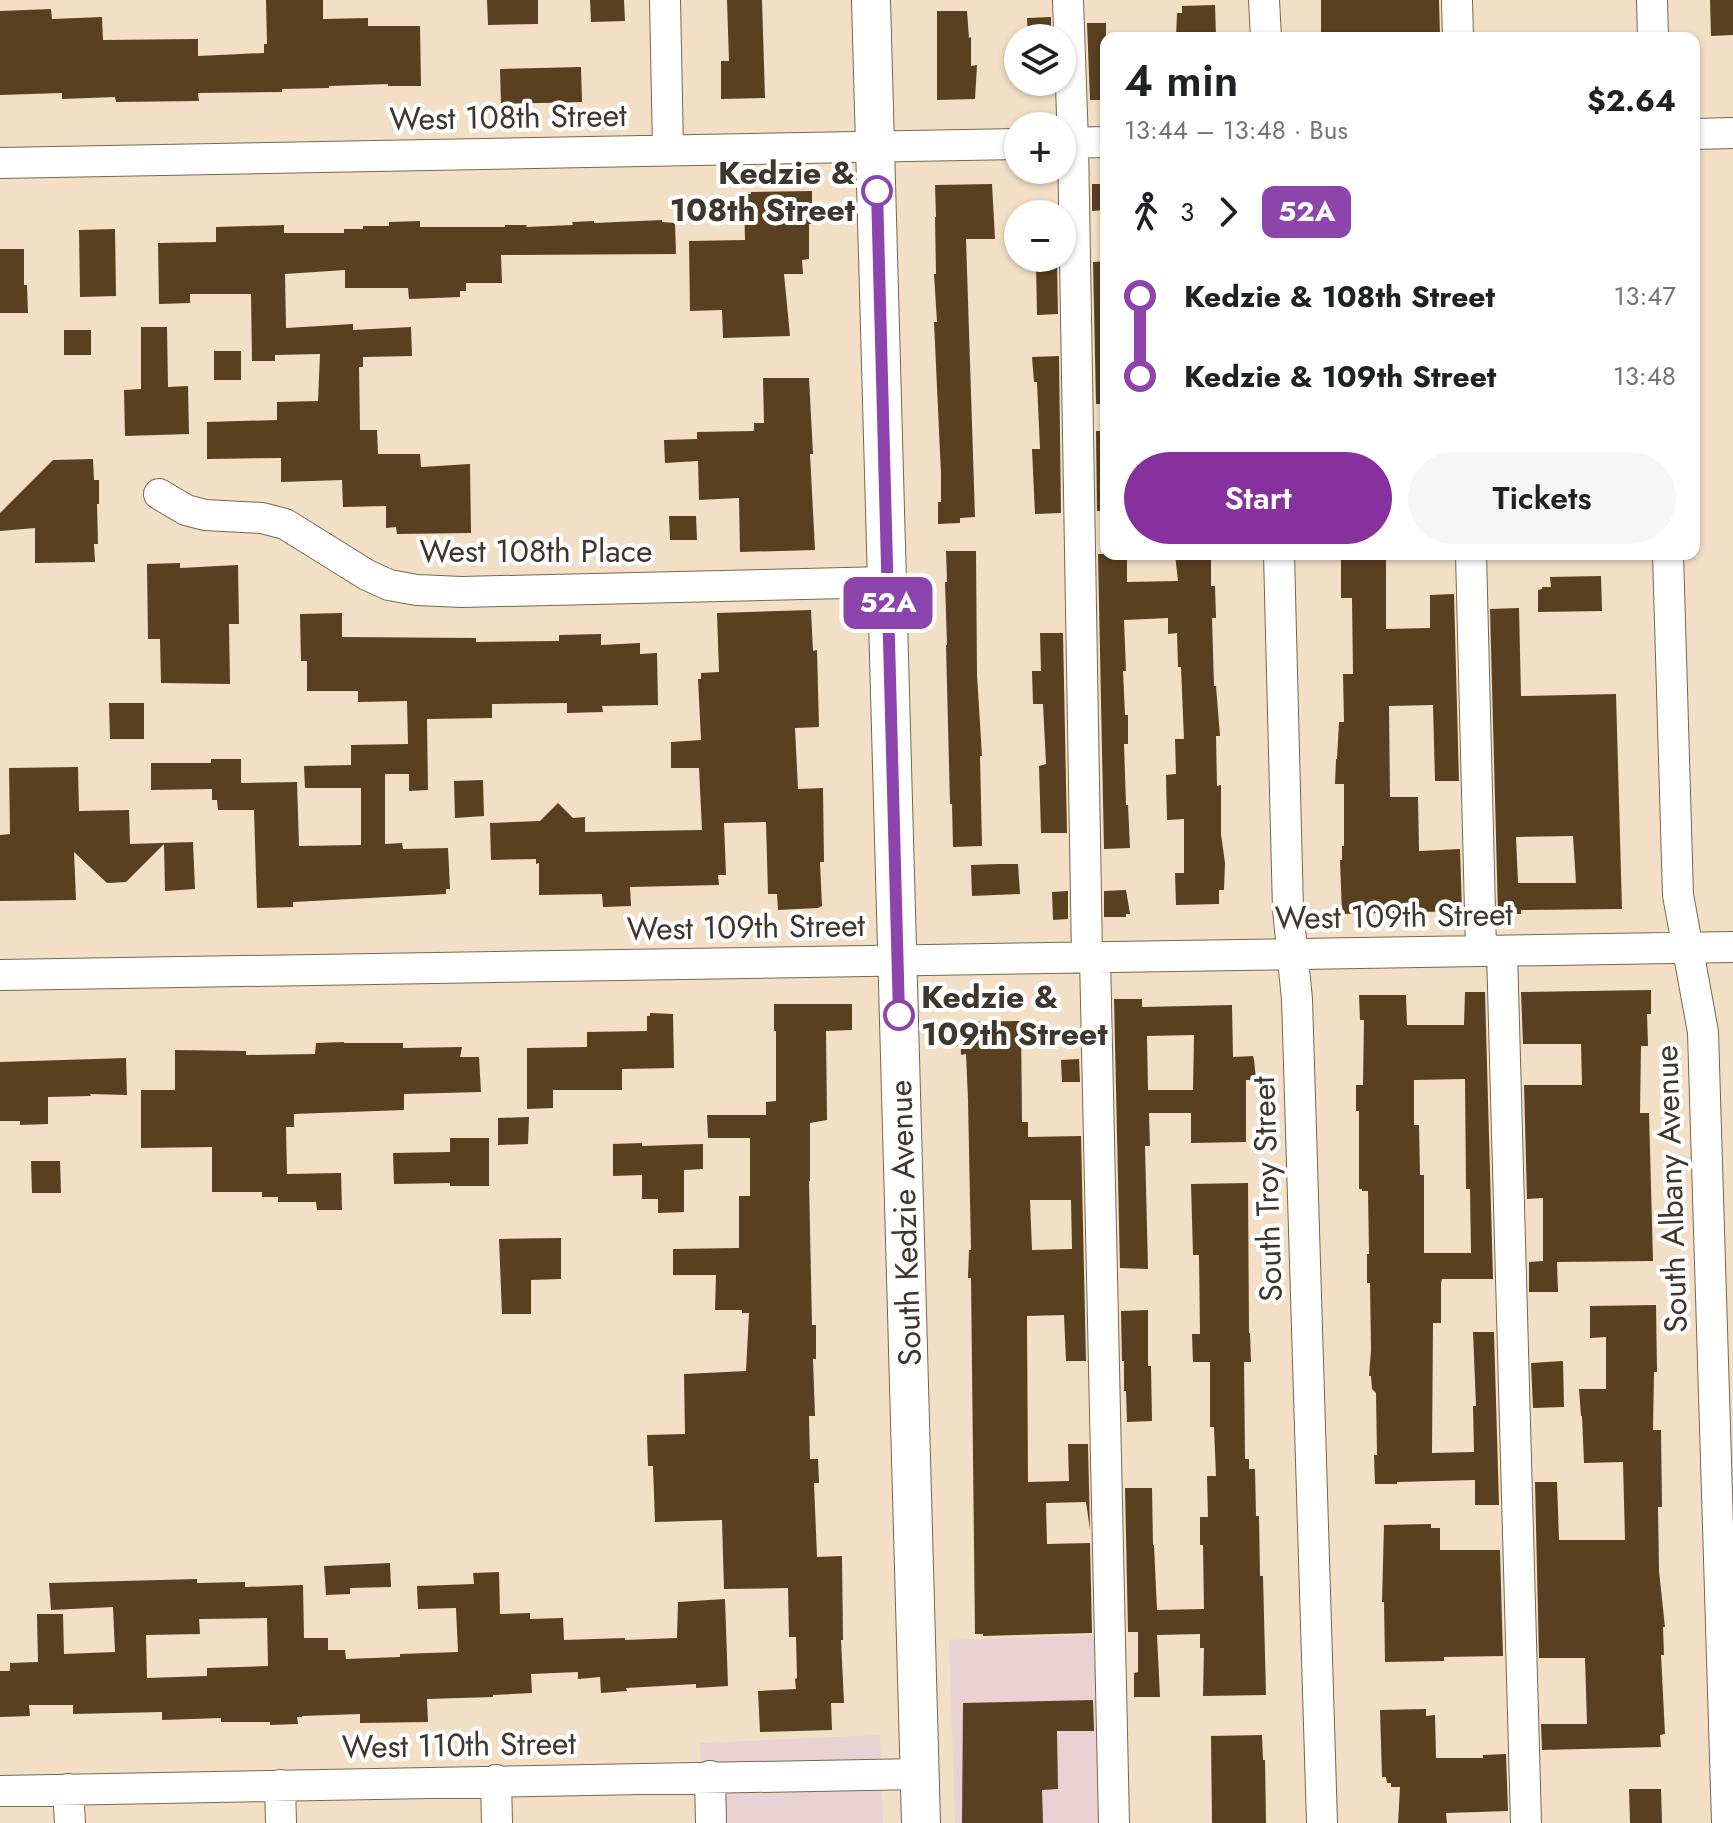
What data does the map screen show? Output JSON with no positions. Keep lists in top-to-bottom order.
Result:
{
  "streets": {
    "main road": ["South Kedzie Avenue"],
    "street": [
      "West 108th Street",
      "West 108th Place",
      "West 109th Street",
      "South Troy Street",
      "South Albany Avenue",
      "West 110th Street"
    ]
  },
  "crossings": [
    ["West 108th Street", "South Kedzie Avenue"],
    ["West 108th Place", "South Kedzie Avenue"],
    ["West 109th Street", "South Troy Street"],
    ["West 109th Street", "South Albany Avenue"],
    ["West 109th Street", "South Kedzie Avenue"],
    ["South Kedzie Avenue", "West 110th Street"]
  ],
  "places": ["Kedzie & 108th Street", "Kedzie & 109th Street"],
  "lines": ["bus line 52A"],
  "page": {
    "on_map": "52A",
    "map_buttons": ["+", "−"],
    "heading": ["4 min", "13:44 – 13:48 · Bus", "$2.64"],
    "legs": ["3", "52A"],
    "list": [
      {
        "name": "Kedzie & 108th Street",
        "value": "13:47"
      },
      {
        "name": "Kedzie & 109th Street",
        "value": "13:48"
      }
    ],
    "buttons": ["Start", "Tickets"]
  }
}
